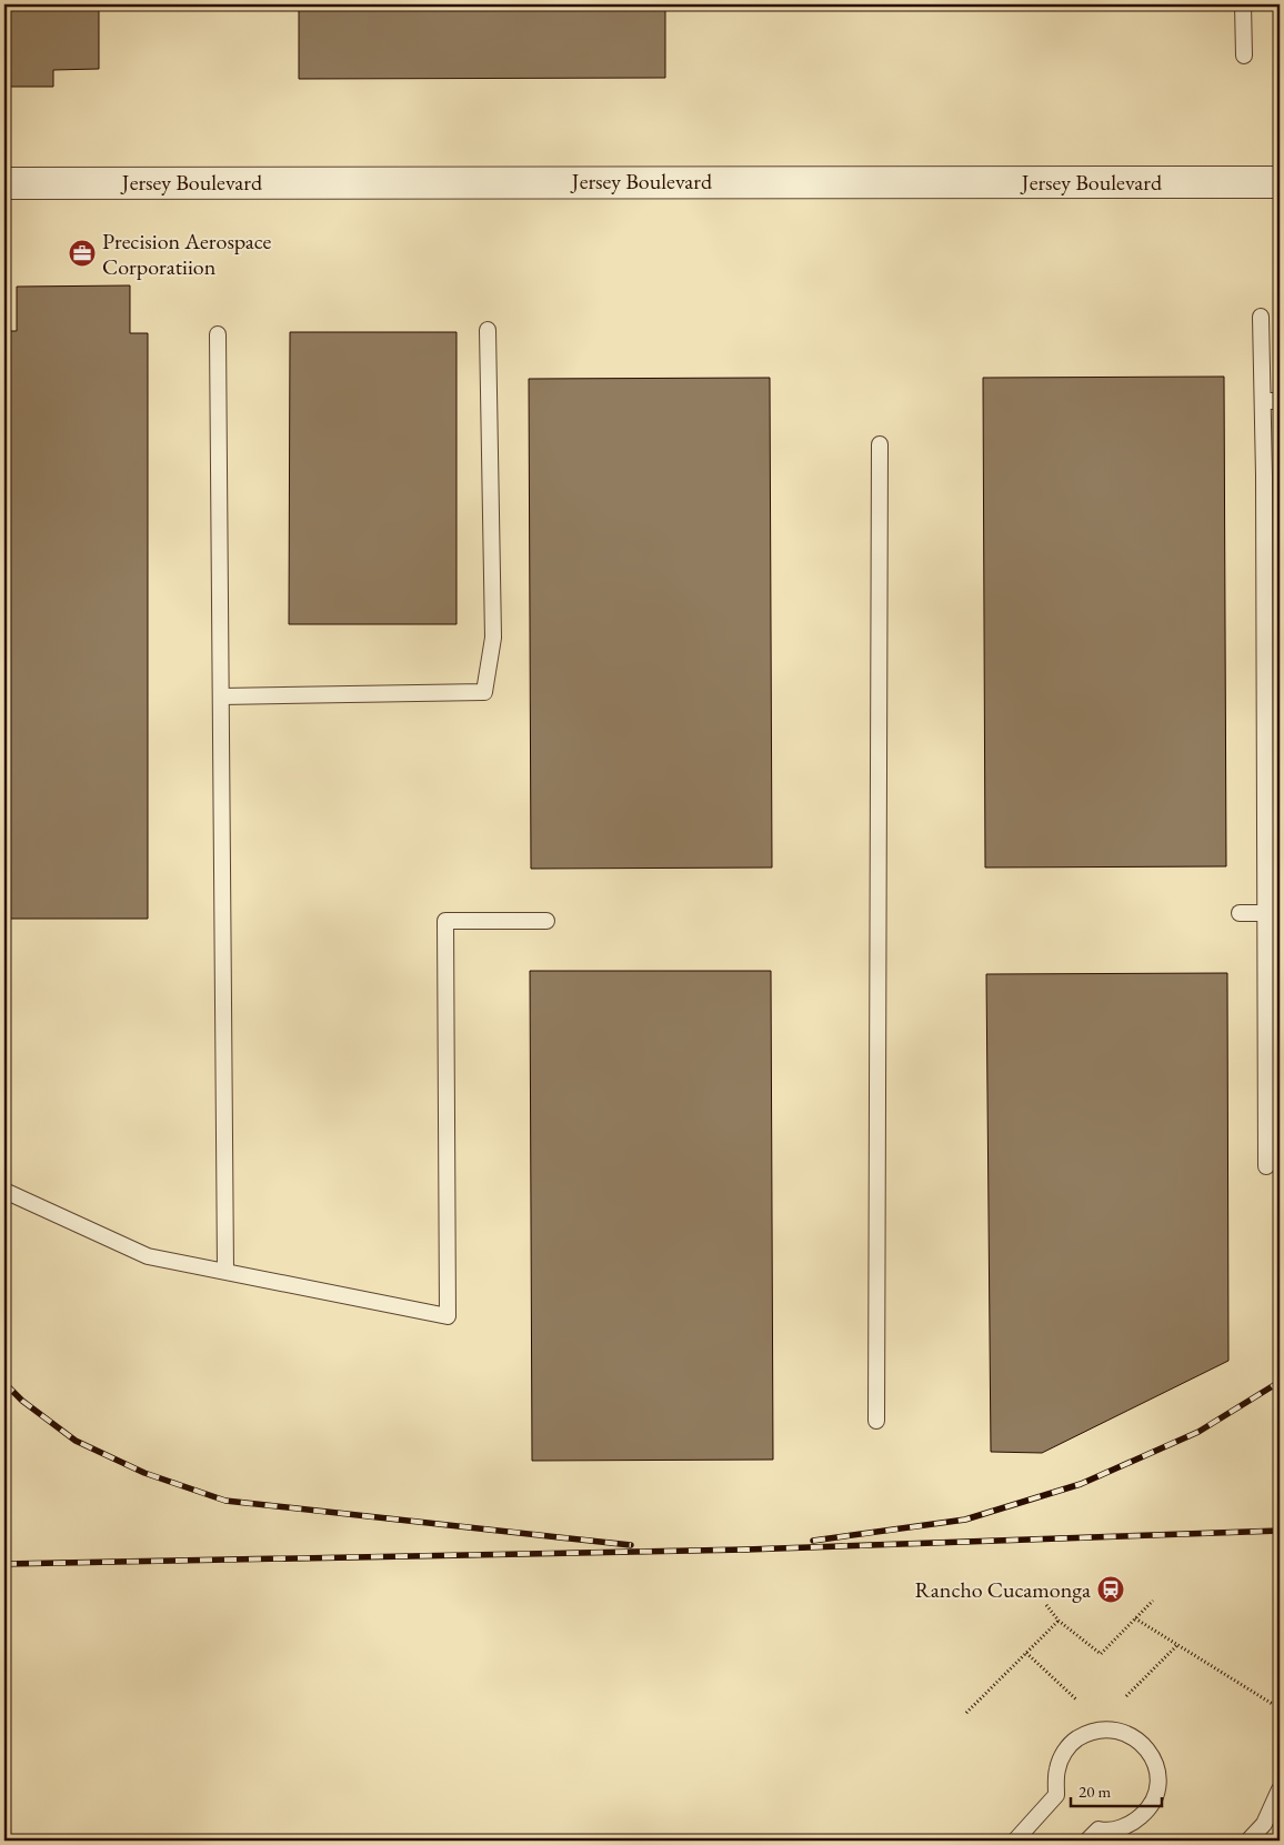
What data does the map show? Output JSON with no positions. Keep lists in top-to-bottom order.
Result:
{
  "streets": {
    "street": ["Jersey Boulevard"]
  },
  "places": {
    "office": ["Precision Aerospace Corporatiion"],
    "station": ["Rancho Cucamonga"]
  },
  "scale_bar": "20 m"
}
